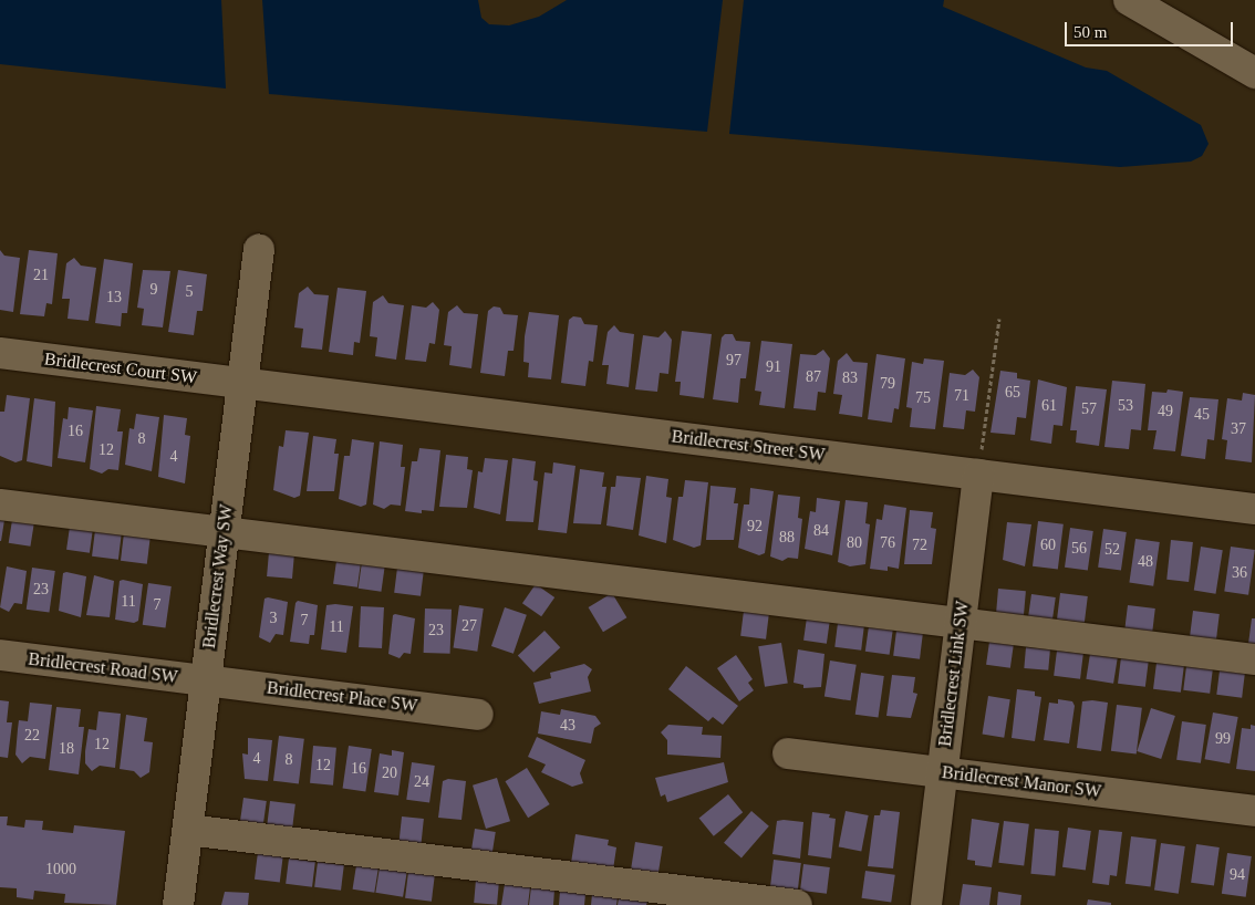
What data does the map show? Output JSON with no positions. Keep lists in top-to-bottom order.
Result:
{
  "streets": {
    "street": [
      "Bridlecrest Court SW",
      "Bridlecrest Street SW",
      "Bridlecrest Way SW",
      "Bridlecrest Road SW",
      "Bridlecrest Link SW",
      "Bridlecrest Place SW",
      "Bridlecrest Manor SW"
    ]
  },
  "crossings": [
    ["Bridlecrest Court SW", "Bridlecrest Street SW"],
    ["Bridlecrest Court SW", "Bridlecrest Way SW"],
    ["Bridlecrest Street SW", "Bridlecrest Way SW"],
    ["Bridlecrest Street SW", "Bridlecrest Link SW"],
    ["Bridlecrest Way SW", "Bridlecrest Road SW"],
    ["Bridlecrest Way SW", "Bridlecrest Place SW"],
    ["Bridlecrest Road SW", "Bridlecrest Place SW"],
    ["Bridlecrest Link SW", "Bridlecrest Manor SW"]
  ],
  "house_numbers": [
    "21",
    "9",
    "5",
    "13",
    "97",
    "91",
    "87",
    "83",
    "79",
    "65",
    "71",
    "75",
    "61",
    "53",
    "57",
    "49",
    "45",
    "37",
    "16",
    "8",
    "12",
    "4",
    "92",
    "84",
    "88",
    "80",
    "76",
    "72",
    "60",
    "56",
    "52",
    "48",
    "36",
    "23",
    "11",
    "7",
    "3",
    "7",
    "27",
    "11",
    "23",
    "43",
    "22",
    "99",
    "12",
    "18",
    "4",
    "8",
    "12",
    "16",
    "20",
    "24",
    "1000",
    "94"
  ],
  "scale_bar": "50 m"
}
